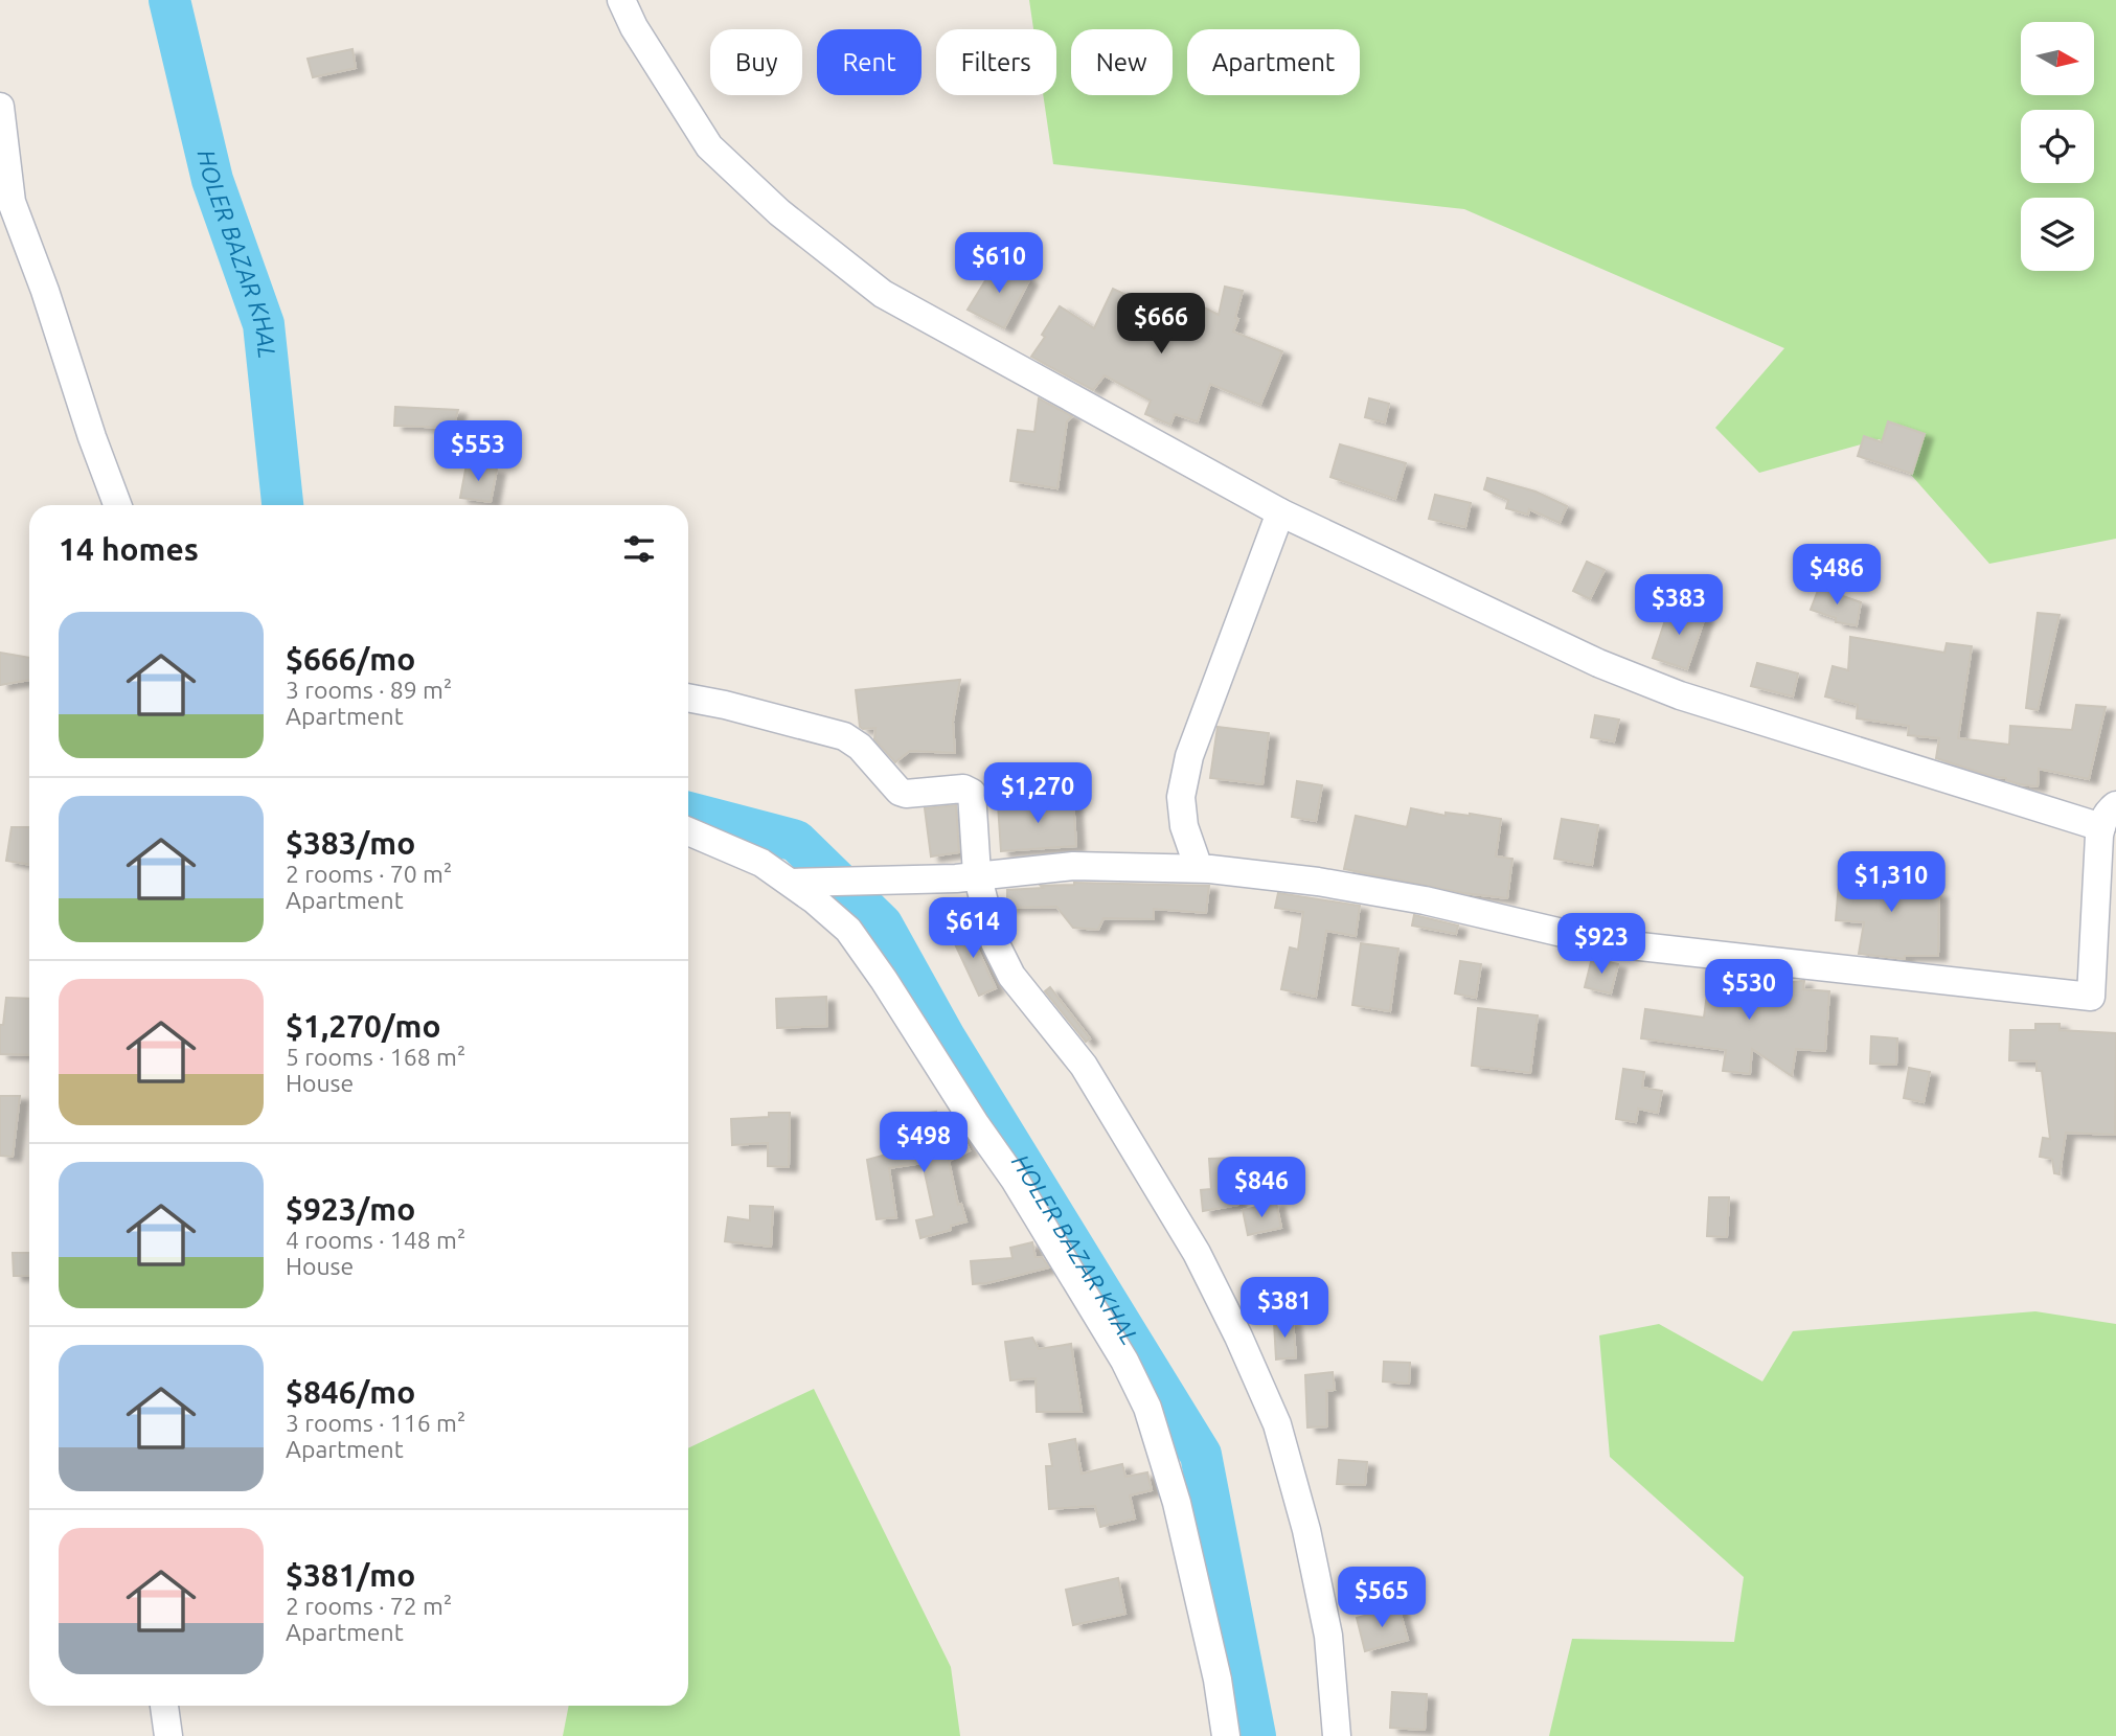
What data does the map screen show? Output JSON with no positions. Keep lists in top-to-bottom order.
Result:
{
  "water": ["HOLER BAZAR KHAL"],
  "north": "right",
  "page": {
    "chip": [
      "Buy",
      "Rent",
      "Filters",
      "New",
      "Apartment"
    ],
    "price": [
      "$610",
      "$666",
      "$553",
      "$486",
      "$383",
      "$1,270",
      "$1,310",
      "$614",
      "$923",
      "$530",
      "$498",
      "$846",
      "$381",
      "$565"
    ],
    "heading": "14 homes",
    "list": [
      {
        "name": "$666/mo",
        "note": "3 rooms · 89 m² · Apartment"
      },
      {
        "name": "$383/mo",
        "note": "2 rooms · 70 m² · Apartment"
      },
      {
        "name": "$1,270/mo",
        "note": "5 rooms · 168 m² · House"
      },
      {
        "name": "$923/mo",
        "note": "4 rooms · 148 m² · House"
      },
      {
        "name": "$846/mo",
        "note": "3 rooms · 116 m² · Apartment"
      },
      {
        "name": "$381/mo",
        "note": "2 rooms · 72 m² · Apartment"
      }
    ]
  }
}
